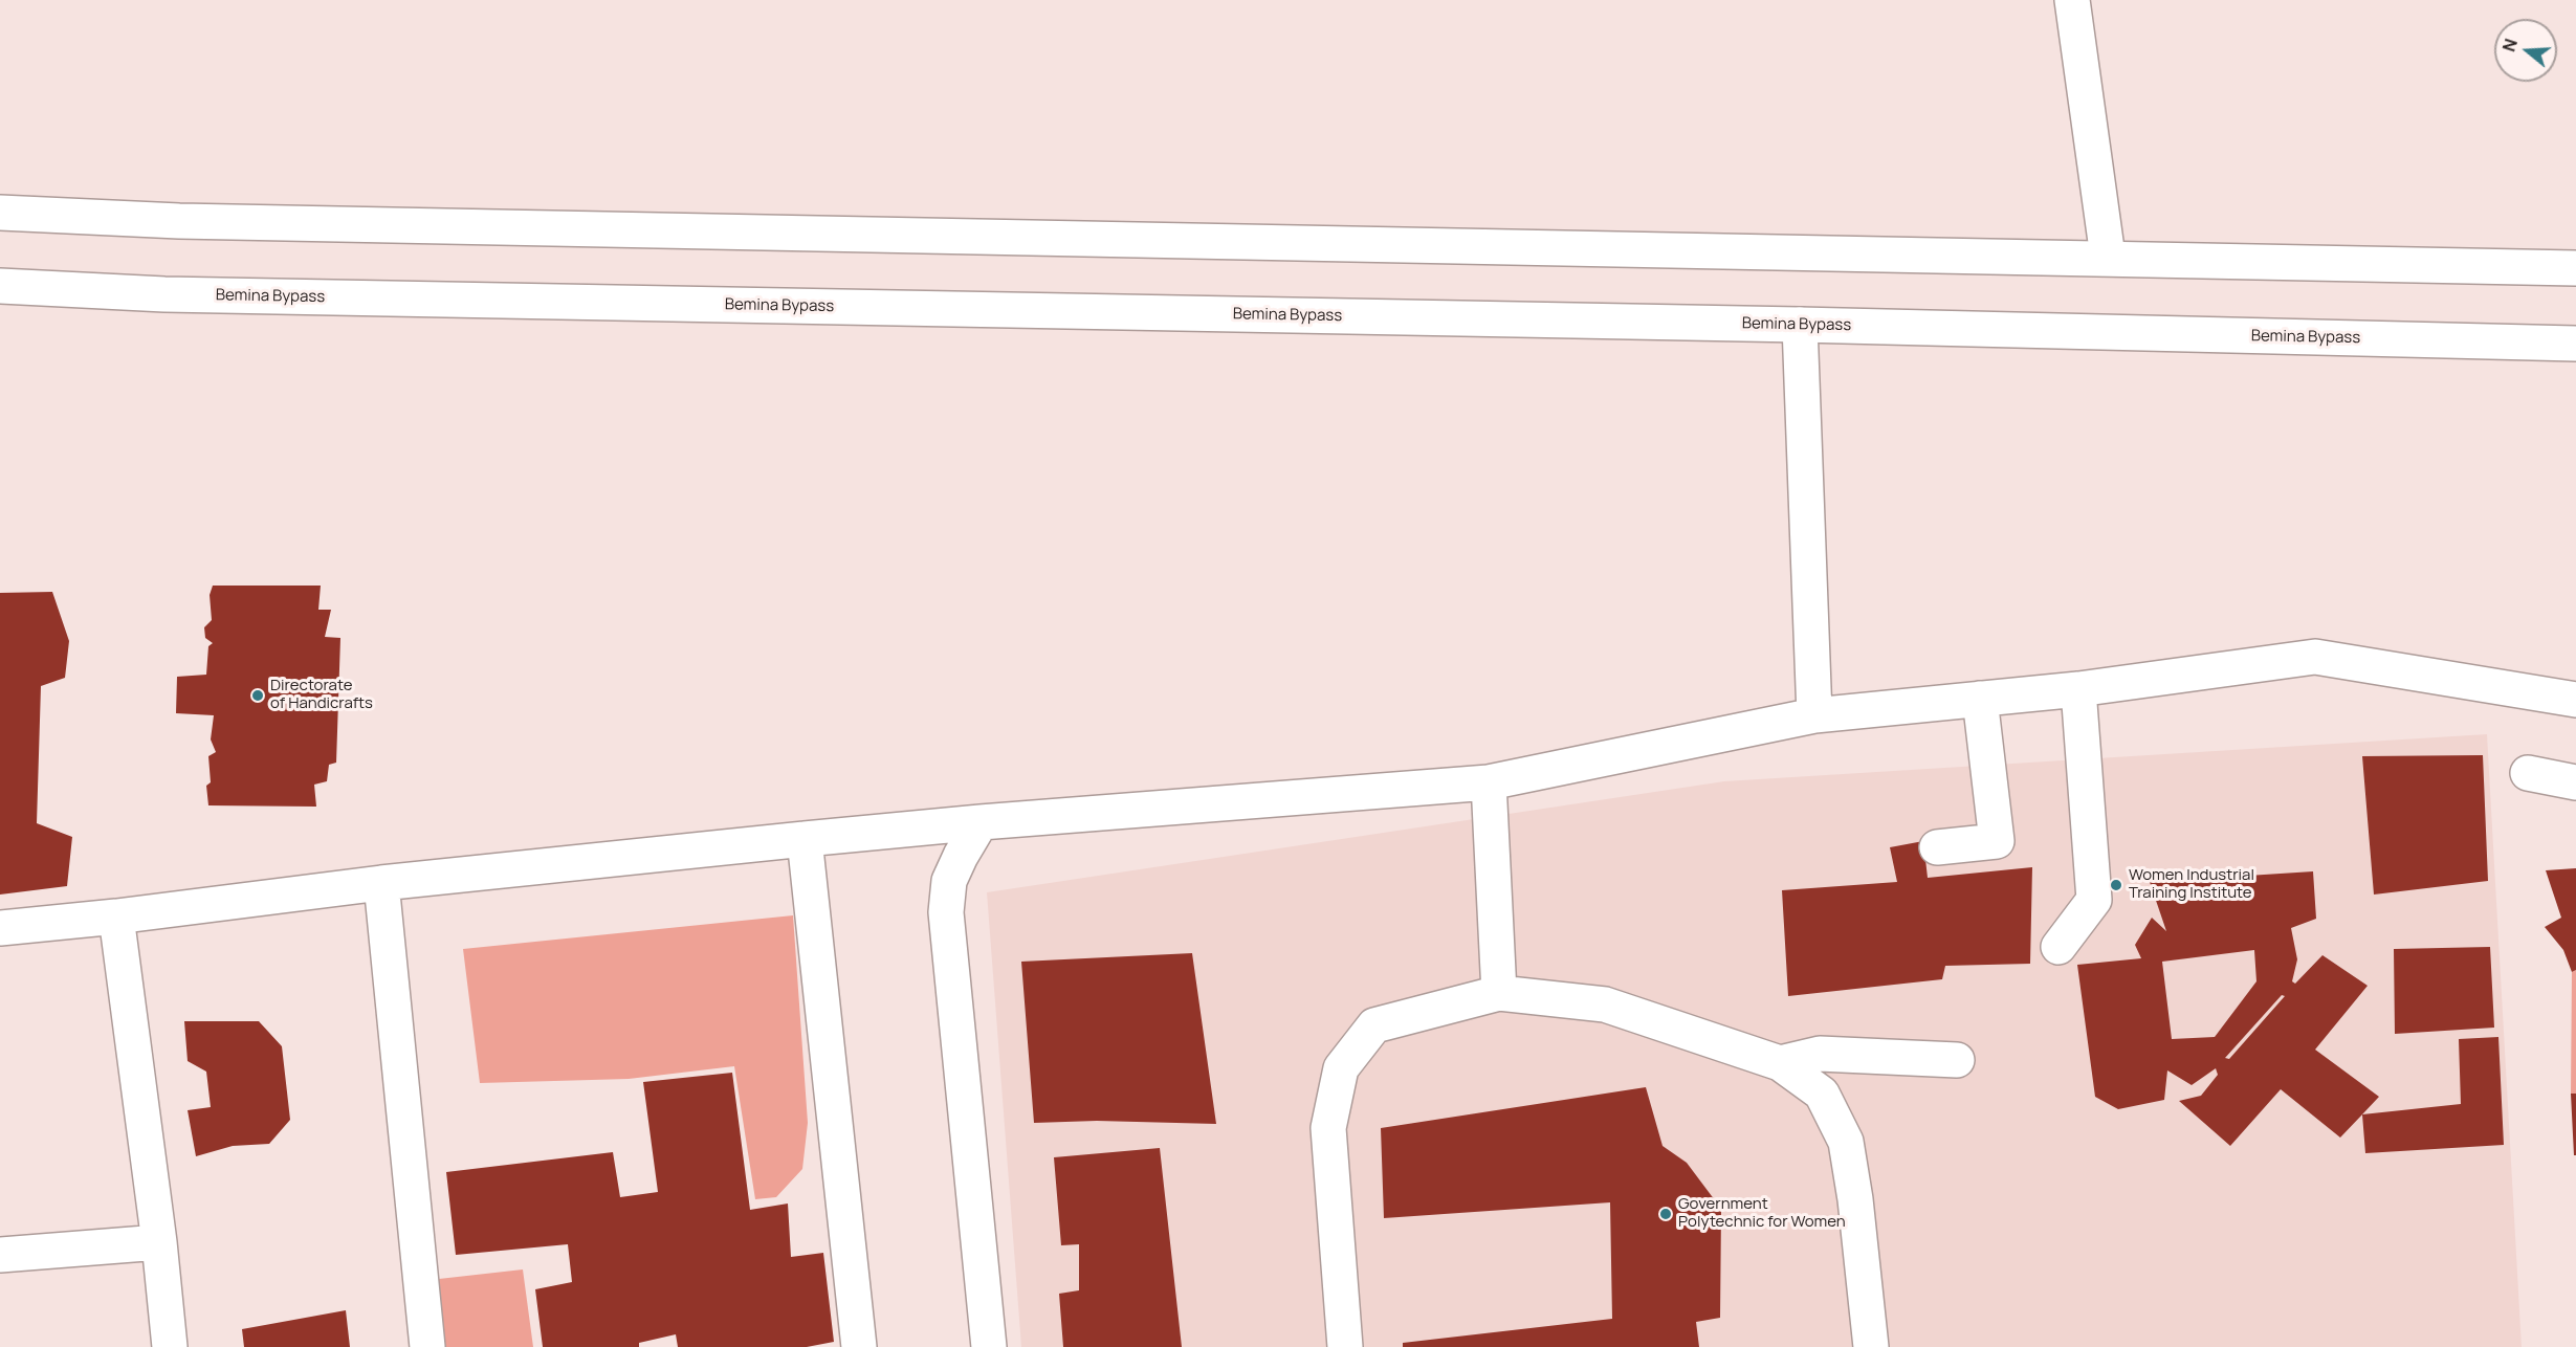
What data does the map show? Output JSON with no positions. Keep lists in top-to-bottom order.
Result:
{
  "streets": {
    "main road": ["Bemina Bypass"]
  },
  "places": ["Directorate of Handicrafts", "Women Industrial Training Institute", "Government Polytechnic for Women"],
  "north": "left"
}
